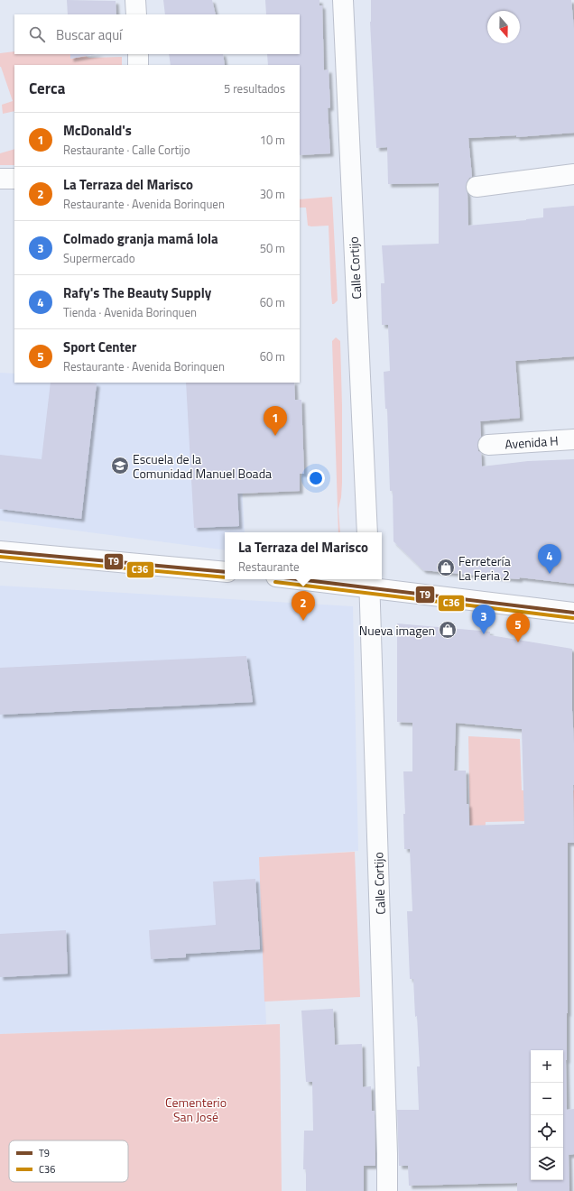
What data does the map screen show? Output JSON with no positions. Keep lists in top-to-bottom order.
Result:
{
  "streets": {
    "street": ["Calle Cortijo", "Avenida H"]
  },
  "parks": ["Cementerio San José"],
  "places": {
    "school or university": ["Escuela de la Comunidad Manuel Boada"],
    "shop": ["Ferretería La Feria 2", "Nueva imagen"]
  },
  "lines": ["transit line T9", "transit line C36"],
  "legend": ["T9", "C36"],
  "north": "bottom",
  "page": {
    "search": "Buscar aquí",
    "heading": ["Cerca", "5 resultados"],
    "list": [
      {
        "mark": "1",
        "name": "McDonald's",
        "note": "Restaurante · Calle Cortijo",
        "value": "10 m"
      },
      {
        "mark": "2",
        "name": "La Terraza del Marisco",
        "note": "Restaurante · Avenida Borinquen",
        "value": "30 m"
      },
      {
        "mark": "3",
        "name": "Colmado granja mamá lola",
        "note": "Supermercado",
        "value": "50 m"
      },
      {
        "mark": "4",
        "name": "Rafy's The Beauty Supply",
        "note": "Tienda · Avenida Borinquen",
        "value": "60 m"
      },
      {
        "mark": "5",
        "name": "Sport Center",
        "note": "Restaurante · Avenida Borinquen",
        "value": "60 m"
      }
    ],
    "pins": [
      "1",
      "4",
      "2",
      "3",
      "5"
    ],
    "popup": ["La Terraza del Marisco", "Restaurante"],
    "map_buttons": ["+", "−"]
  }
}
